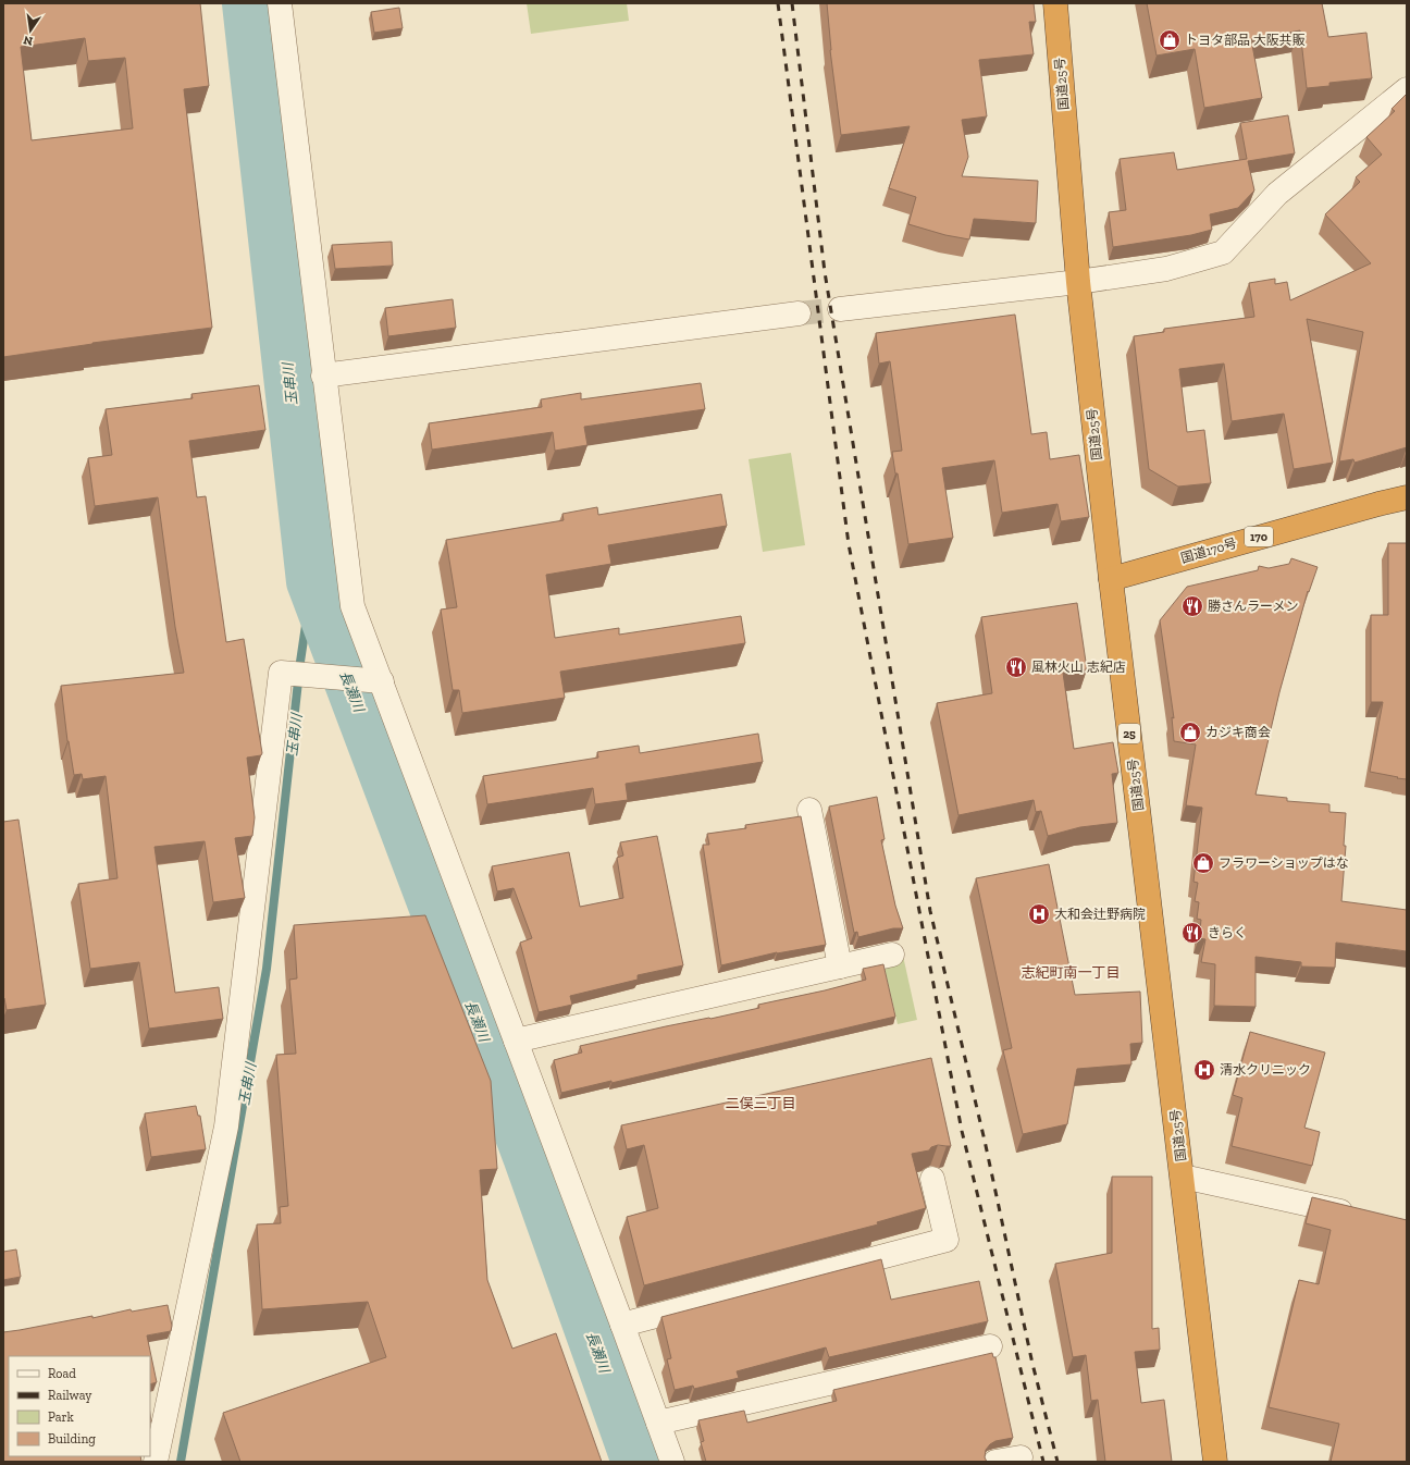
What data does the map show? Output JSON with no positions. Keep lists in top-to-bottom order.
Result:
{
  "streets": {
    "highway": [
      "国道25号",
      "170",
      "国道170号",
      "25"
    ]
  },
  "crossings": [
    ["国道25号", "国道170号"]
  ],
  "districts": ["志紀町南一丁目", "二俣三丁目"],
  "water": ["玉串川", "長瀬川"],
  "places": {
    "shop": ["トヨタ部品 大阪共販", "カジキ商会", "フラワーショップはな"],
    "restaurant": ["勝さんラーメン", "風林火山 志紀店", "きらく"],
    "hospital": ["大和会辻野病院", "清水クリニック"]
  },
  "legend": [
    "Road",
    "Railway",
    "Park",
    "Building"
  ],
  "north": "bottom"
}
